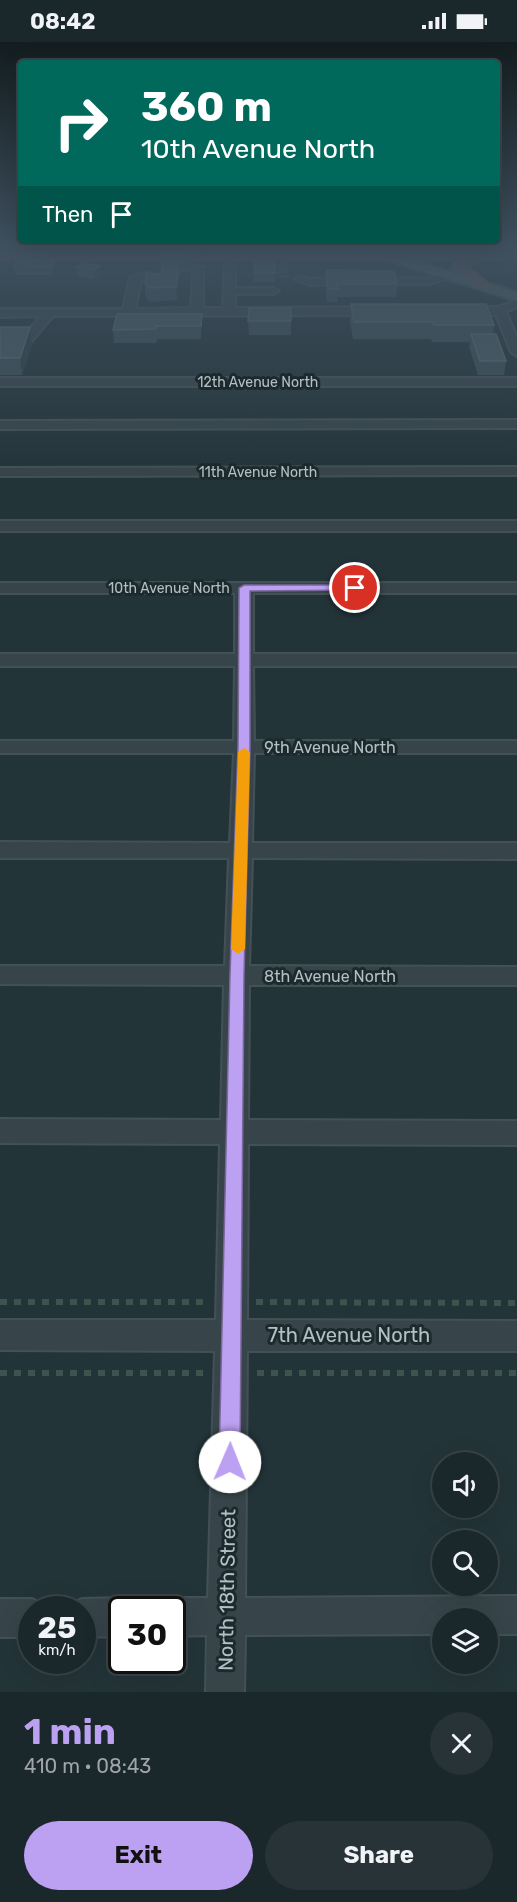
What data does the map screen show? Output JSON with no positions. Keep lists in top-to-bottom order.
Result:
{
  "streets": {
    "street": [
      "12th Avenue North",
      "11th Avenue North",
      "10th Avenue North",
      "9th Avenue North",
      "8th Avenue North",
      "7th Avenue North",
      "North 18th Street"
    ]
  },
  "crossings": [
    ["10th Avenue North", "North 18th Street"],
    ["9th Avenue North", "North 18th Street"],
    ["8th Avenue North", "North 18th Street"],
    ["7th Avenue North", "North 18th Street"]
  ],
  "page": {
    "status": "08:42",
    "turn": ["360 m", "10th Avenue North"],
    "then": "Then",
    "speed": "25 km/h",
    "limit": "30",
    "heading": ["1 min", "410 m · 08:43"],
    "buttons": ["Exit", "Share"]
  }
}
